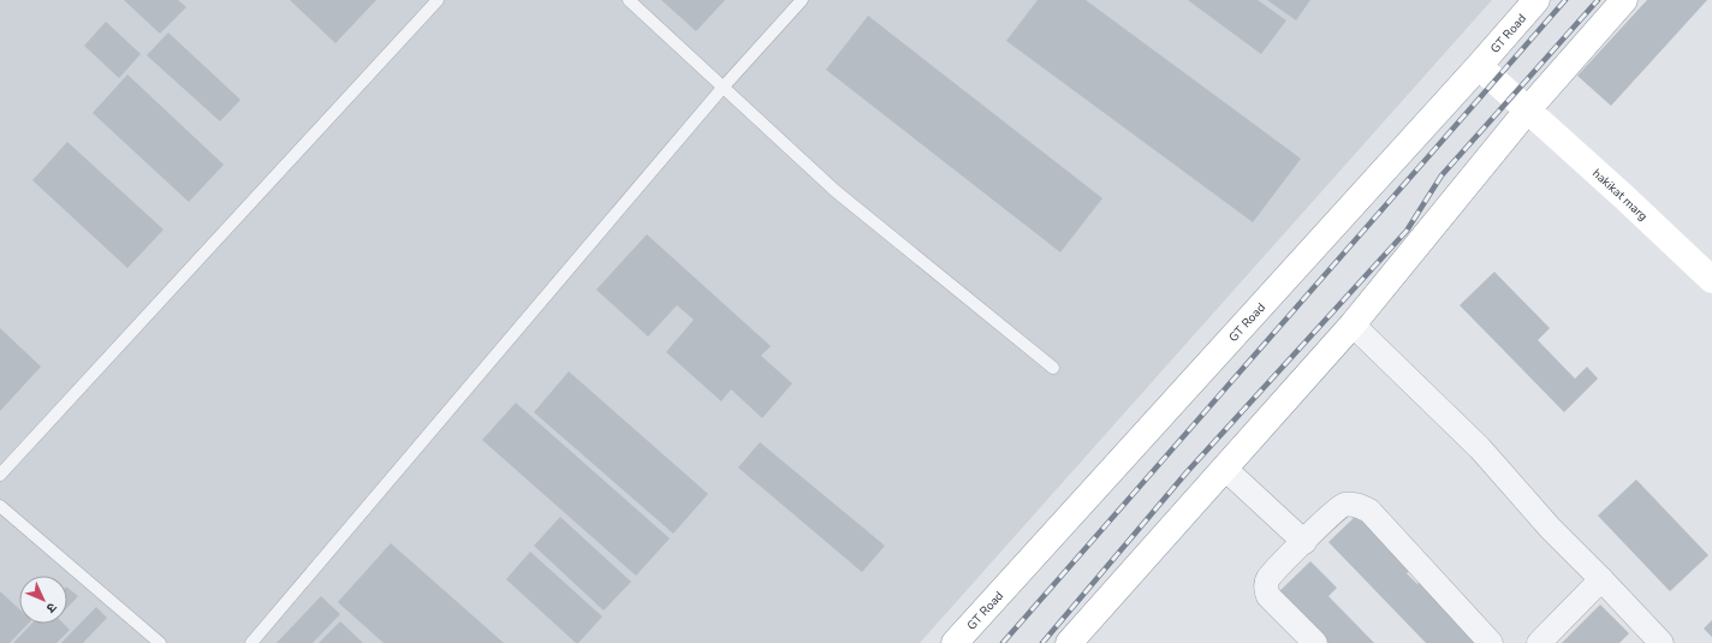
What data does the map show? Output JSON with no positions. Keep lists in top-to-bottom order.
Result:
{
  "streets": {
    "main road": ["GT Road", "hakikat marg"]
  },
  "crossings": [
    ["GT Road", "hakikat marg"]
  ],
  "north": "bottom right"
}
